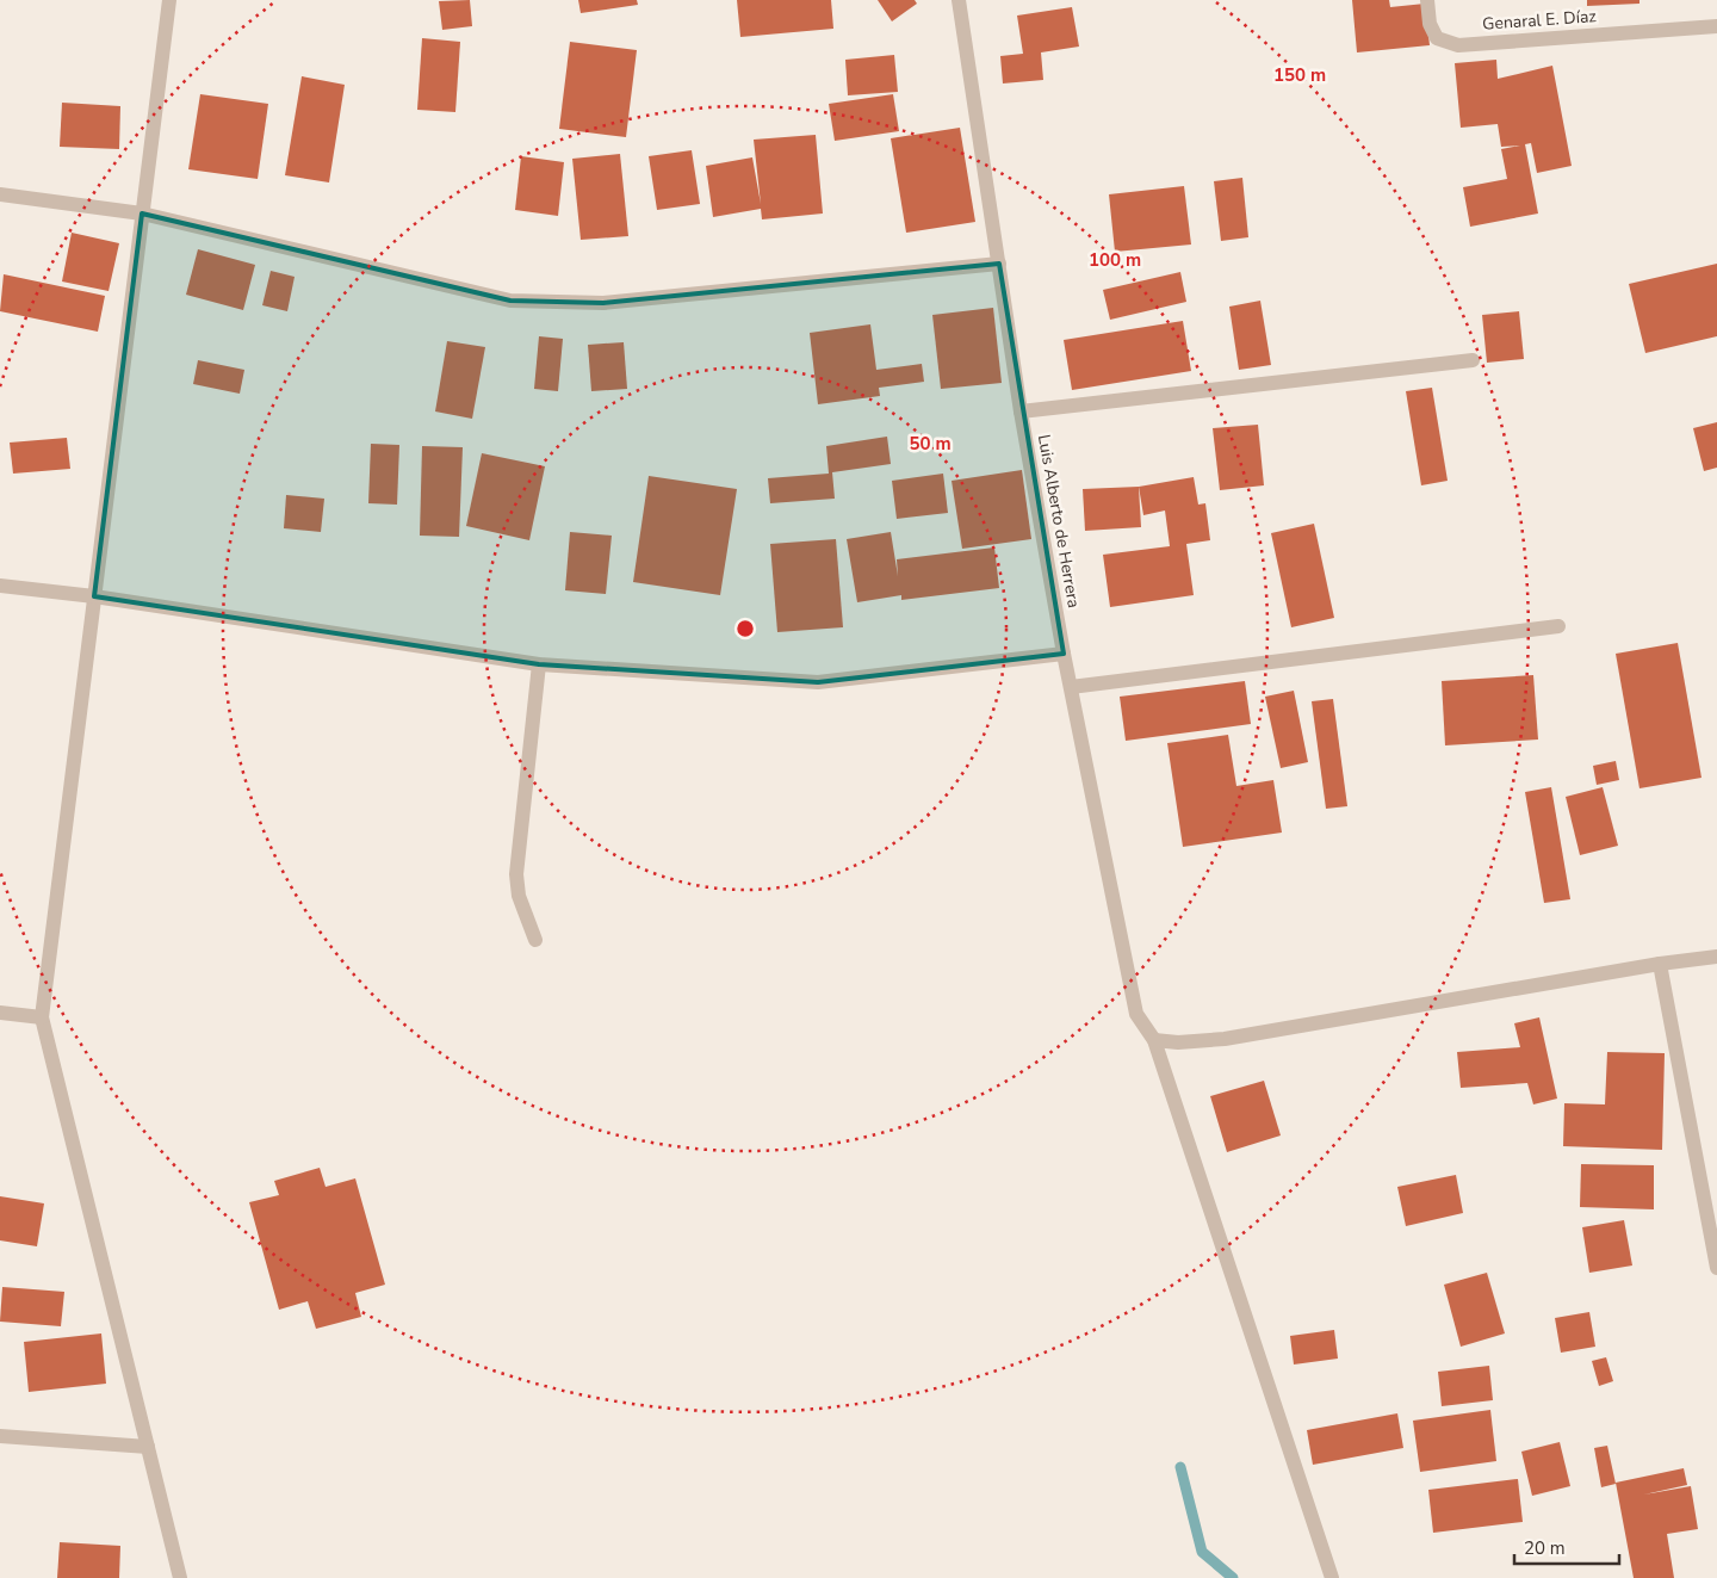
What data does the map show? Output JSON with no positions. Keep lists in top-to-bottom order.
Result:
{
  "streets": {
    "street": ["Genaral E. Díaz", "Luis Alberto de Herrera"]
  },
  "scale_bar": "20 m",
  "rings": ["150 m", "100 m", "50 m"]
}
